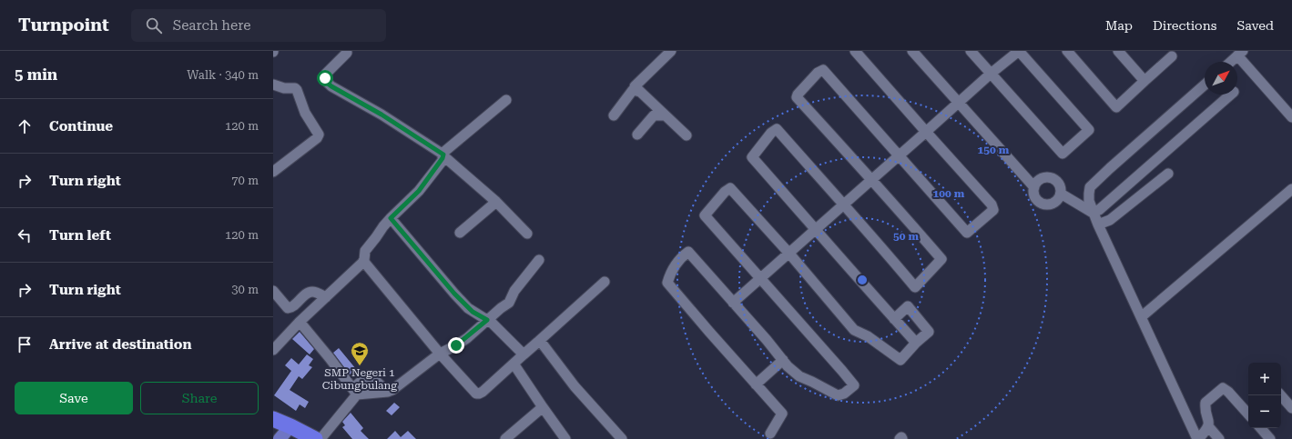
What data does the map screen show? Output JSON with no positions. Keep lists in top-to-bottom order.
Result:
{
  "places": {
    "school or university": ["SMP Negeri 1 Cibungbulang"]
  },
  "north": "top right",
  "page": {
    "header": "Turnpoint",
    "search": "Search here",
    "nav": ["Map", "Directions", "Saved"],
    "heading": ["5 min", "Walk · 340 m"],
    "list": [
      ["Continue", "120 m"],
      ["Turn right", "70 m"],
      ["Turn left", "120 m"],
      ["Turn right", "30 m"],
      "Arrive at destination"
    ],
    "map_buttons": ["+", "−"],
    "buttons": ["Save", "Share"]
  },
  "rings": ["150 m", "100 m", "50 m"]
}
